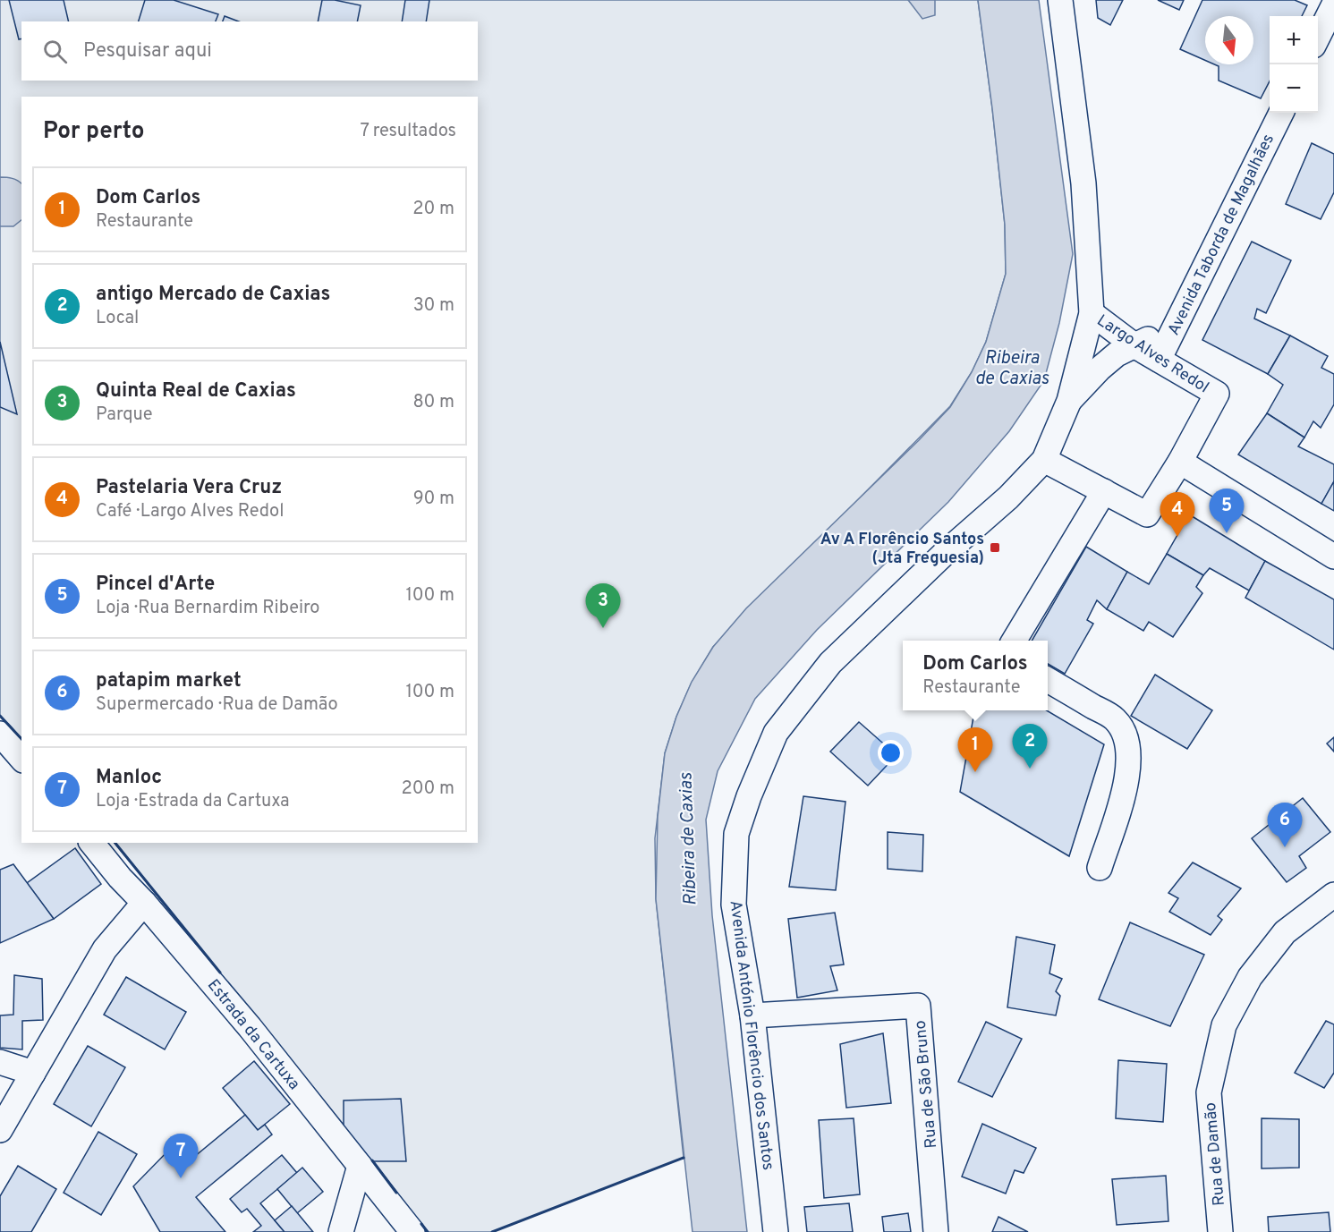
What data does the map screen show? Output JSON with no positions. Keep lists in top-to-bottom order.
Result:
{
  "streets": {
    "street": [
      "Avenida Taborda de Magalhães",
      "Largo Alves Redol",
      "Estrada da Cartuxa",
      "Avenida António Florêncio dos Santos",
      "Rua de São Bruno",
      "Rua de Damão"
    ]
  },
  "crossings": [
    ["Avenida Taborda de Magalhães", "Largo Alves Redol"],
    ["Largo Alves Redol", "Avenida António Florêncio dos Santos"],
    ["Avenida António Florêncio dos Santos", "Rua de São Bruno"]
  ],
  "water": ["Ribeira de Caxias"],
  "places": {
    "transit": ["Av A Florêncio Santos (Jta Freguesia)"]
  },
  "north": "bottom",
  "page": {
    "map_buttons": ["+", "−"],
    "search": "Pesquisar aqui",
    "heading": ["Por perto", "7 resultados"],
    "list": [
      {
        "mark": "1",
        "name": "Dom Carlos",
        "note": "Restaurante",
        "value": "20 m"
      },
      {
        "mark": "2",
        "name": "antigo Mercado de Caxias",
        "note": "Local",
        "value": "30 m"
      },
      {
        "mark": "3",
        "name": "Quinta Real de Caxias",
        "note": "Parque",
        "value": "80 m"
      },
      {
        "mark": "4",
        "name": "Pastelaria Vera Cruz",
        "note": "Café · Largo Alves Redol",
        "value": "90 m"
      },
      {
        "mark": "5",
        "name": "Pincel d'Arte",
        "note": "Loja · Rua Bernardim Ribeiro",
        "value": "100 m"
      },
      {
        "mark": "6",
        "name": "patapim market",
        "note": "Supermercado · Rua de Damão",
        "value": "100 m"
      },
      {
        "mark": "7",
        "name": "Manloc",
        "note": "Loja · Estrada da Cartuxa",
        "value": "200 m"
      }
    ],
    "pins": [
      "5",
      "4",
      "3",
      "2",
      "1",
      "6",
      "7"
    ],
    "popup": ["Dom Carlos", "Restaurante"]
  }
}
